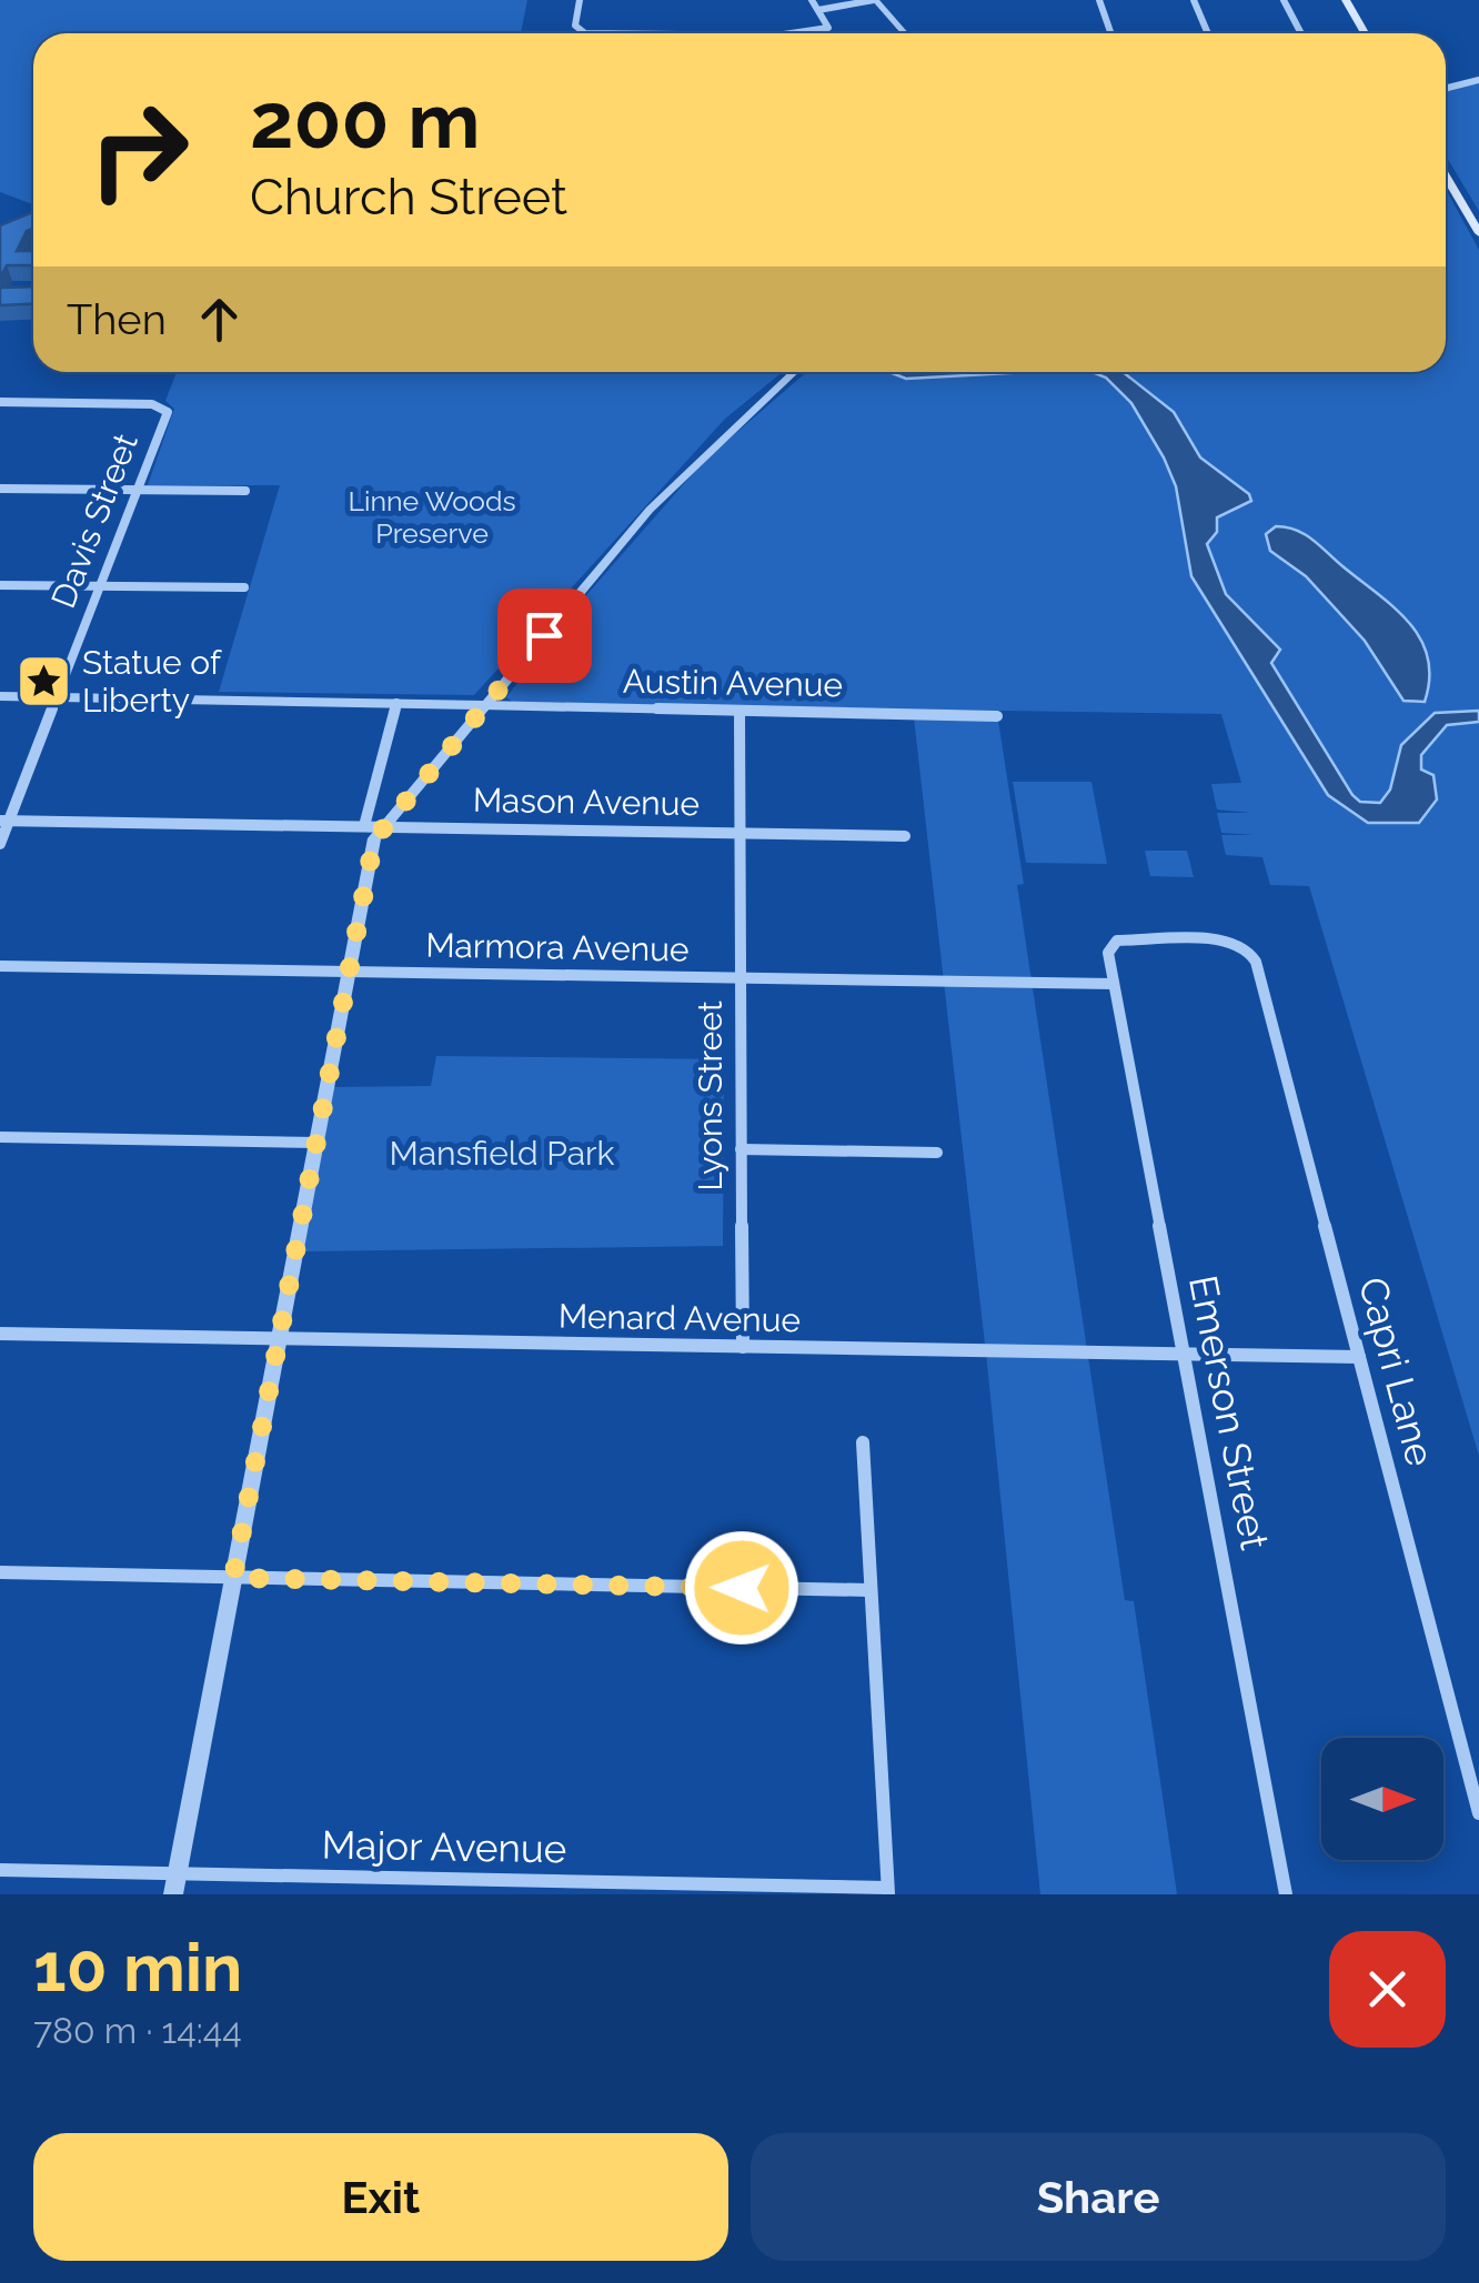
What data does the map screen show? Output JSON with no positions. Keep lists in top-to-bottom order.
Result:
{
  "streets": {
    "street": [
      "Davis Street",
      "Austin Avenue",
      "Mason Avenue",
      "Marmora Avenue",
      "Lyons Street",
      "Menard Avenue",
      "Capri Lane",
      "Emerson Street",
      "Major Avenue"
    ]
  },
  "crossings": [
    ["Davis Street", "Austin Avenue"],
    ["Davis Street", "Mason Avenue"],
    ["Austin Avenue", "Lyons Street"],
    ["Mason Avenue", "Lyons Street"],
    ["Marmora Avenue", "Lyons Street"],
    ["Marmora Avenue", "Emerson Street"],
    ["Lyons Street", "Menard Avenue"],
    ["Menard Avenue", "Capri Lane"],
    ["Menard Avenue", "Emerson Street"],
    ["Capri Lane", "Emerson Street"]
  ],
  "parks": ["Linne Woods Preserve", "Mansfield Park"],
  "places": {
    "place": ["Statue of Liberty"]
  },
  "north": "right",
  "page": {
    "turn": ["200 m", "Church Street"],
    "then": "Then",
    "heading": ["10 min", "780 m · 14:44"],
    "buttons": ["Exit", "Share"]
  }
}
